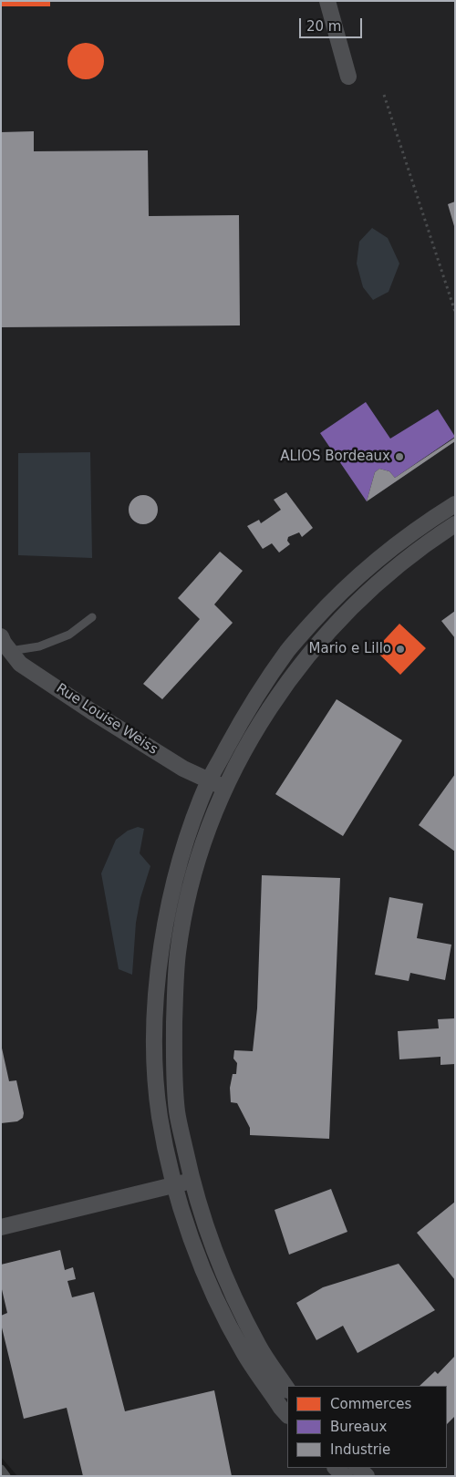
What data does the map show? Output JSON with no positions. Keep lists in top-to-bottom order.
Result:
{
  "streets": {
    "street": ["Rue Louise Weiss"]
  },
  "places": ["ALIOS Bordeaux", "Mario e Lillo"],
  "legend": ["Commerces", "Bureaux", "Industrie"],
  "scale_bar": "20 m"
}
